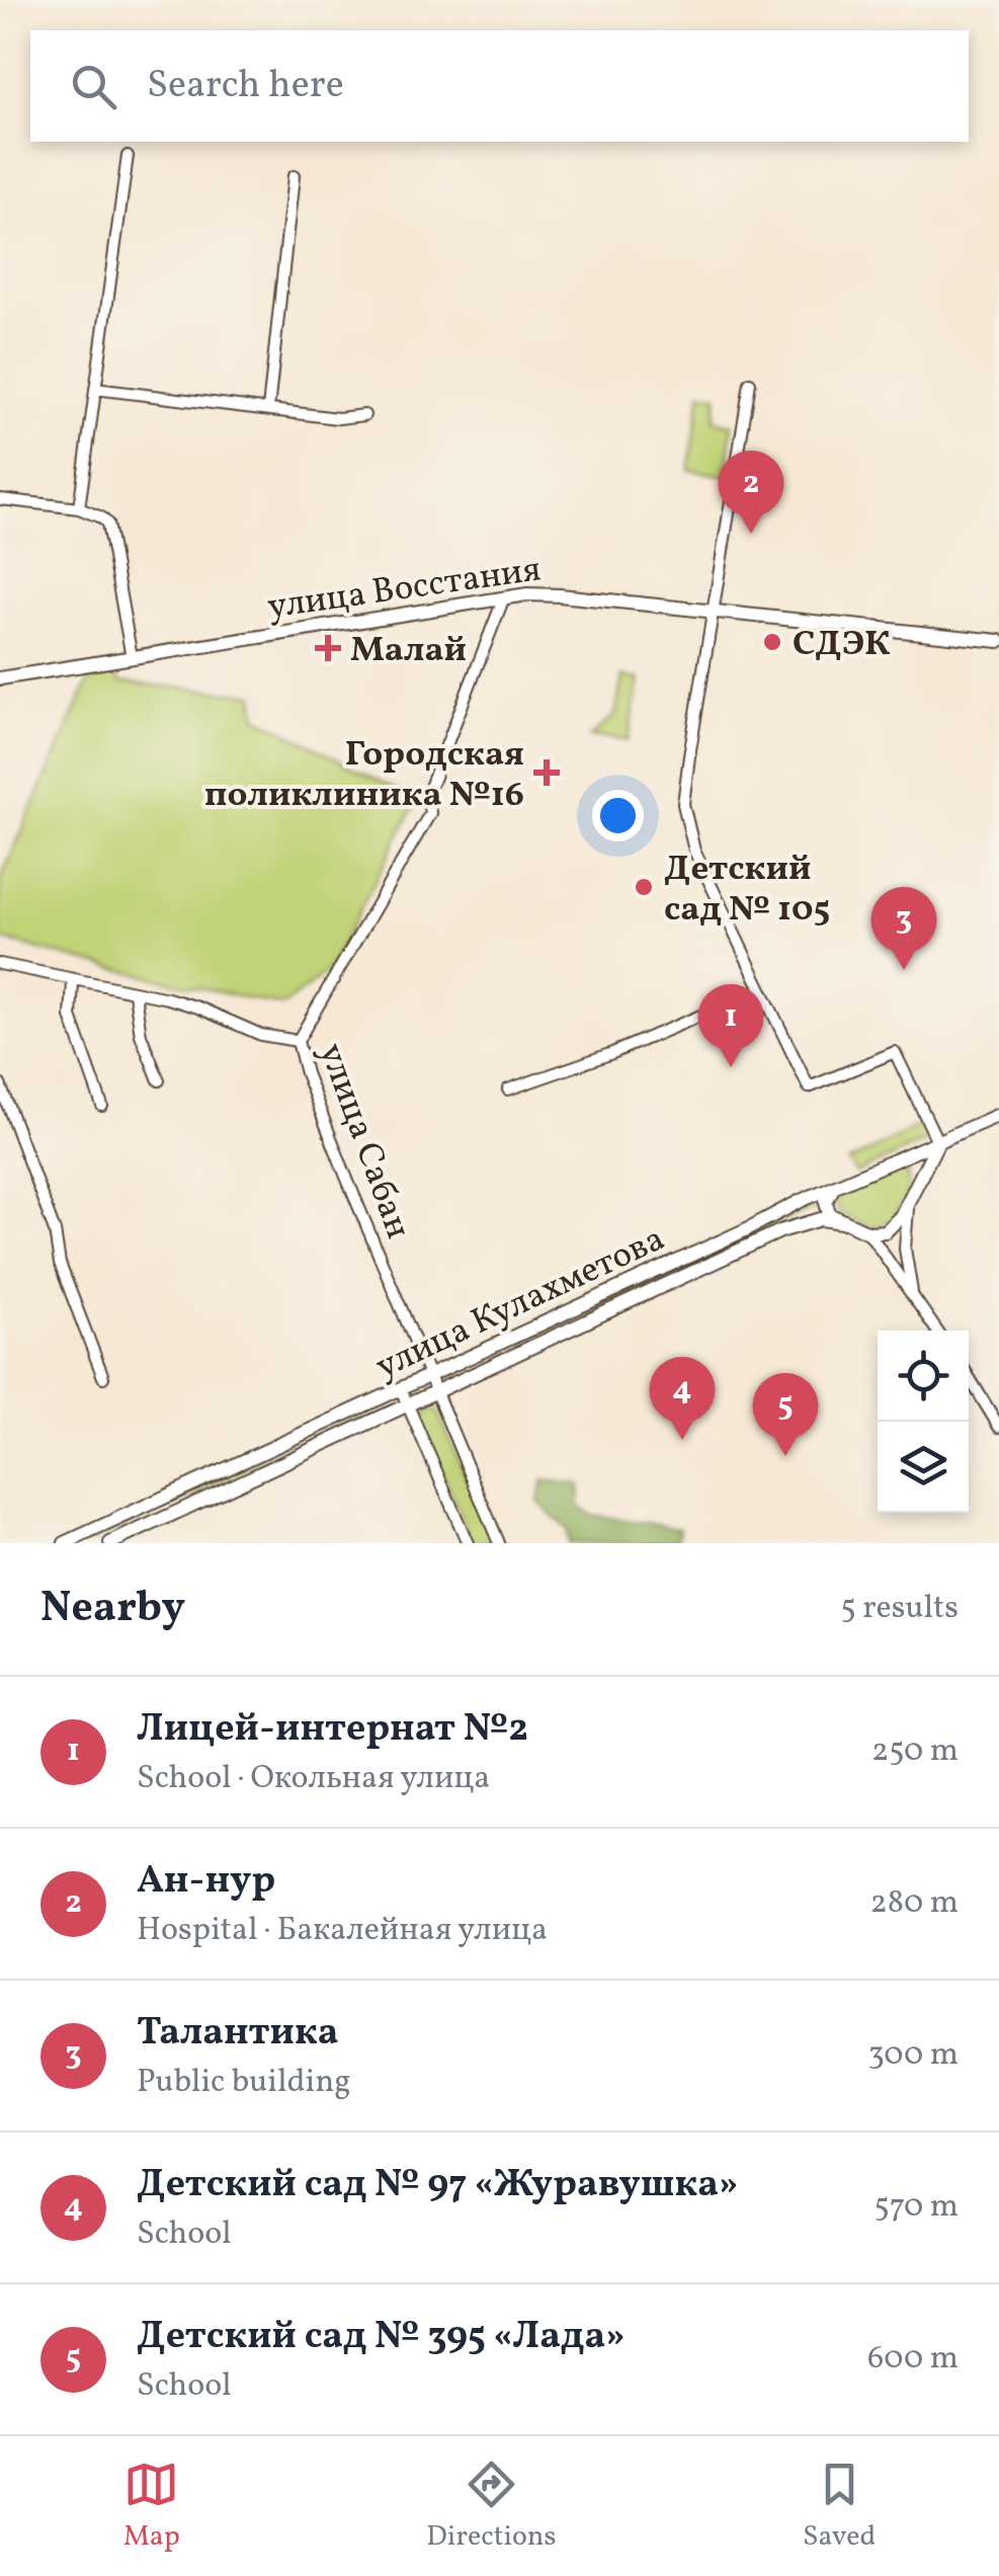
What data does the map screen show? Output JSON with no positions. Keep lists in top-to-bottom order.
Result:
{
  "streets": {
    "main road": ["улица Восстания", "улица Кулахметова"],
    "street": ["улица Сабан"]
  },
  "crossings": [
    ["улица Восстания", "улица Сабан"],
    ["улица Сабан", "улица Кулахметова"]
  ],
  "places": {
    "other": ["СДЭК", "Детский сад № 105"],
    "health": ["Малай", "Городская поликлиника №16"]
  },
  "page": {
    "search": "Search here",
    "pins": [
      "2",
      "3",
      "1",
      "4",
      "5"
    ],
    "heading": ["Nearby", "5 results"],
    "list": [
      {
        "mark": "1",
        "name": "Лицей-интернат №2",
        "note": "School · Окольная улица",
        "value": "250 m"
      },
      {
        "mark": "2",
        "name": "Ан-нур",
        "note": "Hospital · Бакалейная улица",
        "value": "280 m"
      },
      {
        "mark": "3",
        "name": "Талантика",
        "note": "Public building",
        "value": "300 m"
      },
      {
        "mark": "4",
        "name": "Детский сад № 97 «Журавушка»",
        "note": "School",
        "value": "570 m"
      },
      {
        "mark": "5",
        "name": "Детский сад № 395 «Лада»",
        "note": "School",
        "value": "600 m"
      }
    ],
    "nav": ["Map", "Directions", "Saved"]
  }
}
